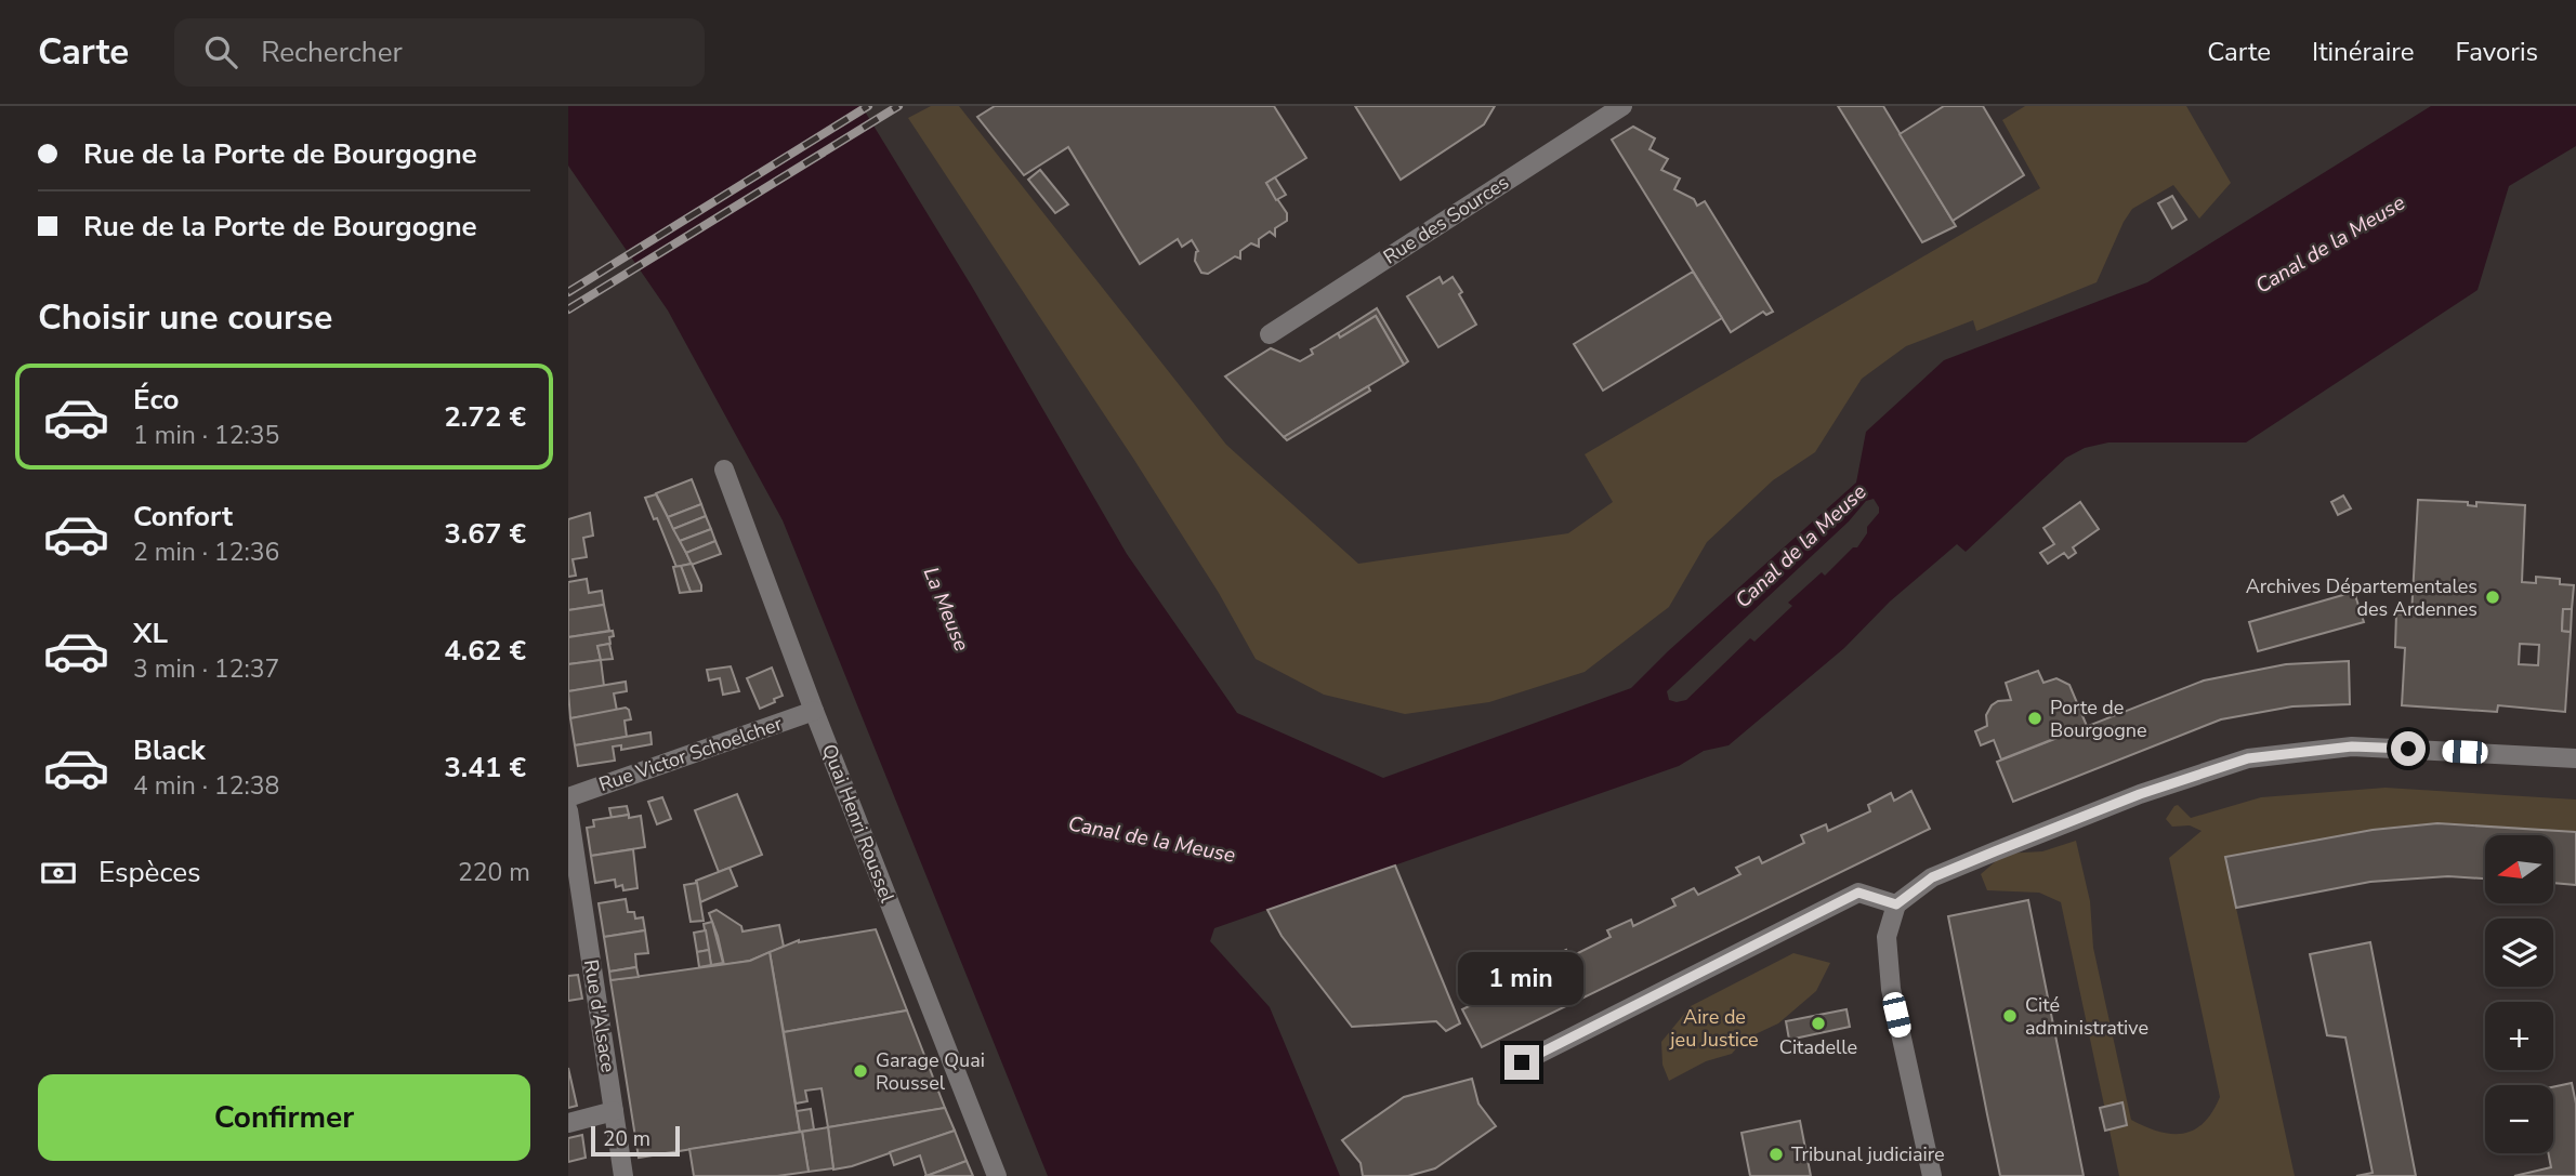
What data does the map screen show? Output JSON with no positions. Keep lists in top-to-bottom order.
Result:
{
  "streets": {
    "street": [
      "Rue des Sources",
      "Rue Victor Schoelcher",
      "Quai Henri Roussel",
      "Rue d'Alsace"
    ]
  },
  "crossings": [
    ["Rue Victor Schoelcher", "Quai Henri Roussel"]
  ],
  "water": ["Canal de la Meuse", "La Meuse"],
  "parks": ["Aire de jeu Justice"],
  "places": [
    "Archives Départementales des Ardennes",
    "Porte de Bourgogne",
    "Cité administrative",
    "Citadelle",
    "Garage Quai Roussel",
    "Tribunal judiciaire"
  ],
  "scale_bar": "20 m",
  "north": "left",
  "page": {
    "header": "Carte",
    "search": "Rechercher",
    "nav": ["Carte", "Itinéraire", "Favoris"],
    "banner": ["Rue de la Porte de Bourgogne", "Rue de la Porte de Bourgogne"],
    "heading": "Choisir une course",
    "list": [
      {
        "name": "Éco",
        "note": "1 min · 12:35",
        "value": "2.72 €"
      },
      {
        "name": "Confort",
        "note": "2 min · 12:36",
        "value": "3.67 €"
      },
      {
        "name": "XL",
        "note": "3 min · 12:37",
        "value": "4.62 €"
      },
      {
        "name": "Black",
        "note": "4 min · 12:38",
        "value": "3.41 €"
      }
    ],
    "pay": ["Espèces", "220 m"],
    "map_buttons": ["+", "−"],
    "bubble": "1 min",
    "buttons": "Confirmer",
    "scale": "20 m"
  }
}
